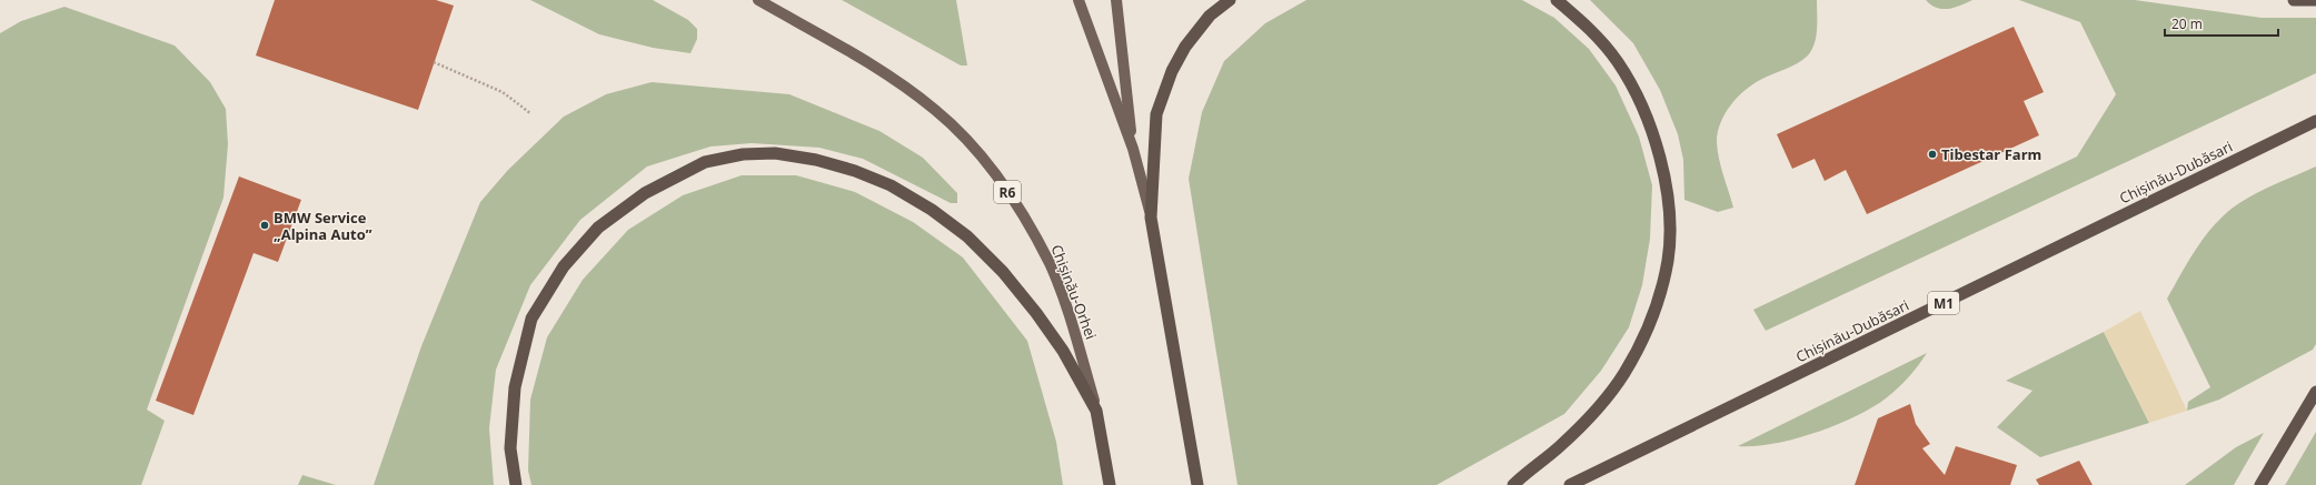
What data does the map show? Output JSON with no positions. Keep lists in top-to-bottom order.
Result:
{
  "streets": {
    "highway": [
      "Chișinău-Dubăsari",
      "R6",
      "Chișinău-Orhei",
      "M1"
    ]
  },
  "places": ["Tibestar Farm", "BMW Service „Alpina Auto”"],
  "scale_bar": "20 m"
}
